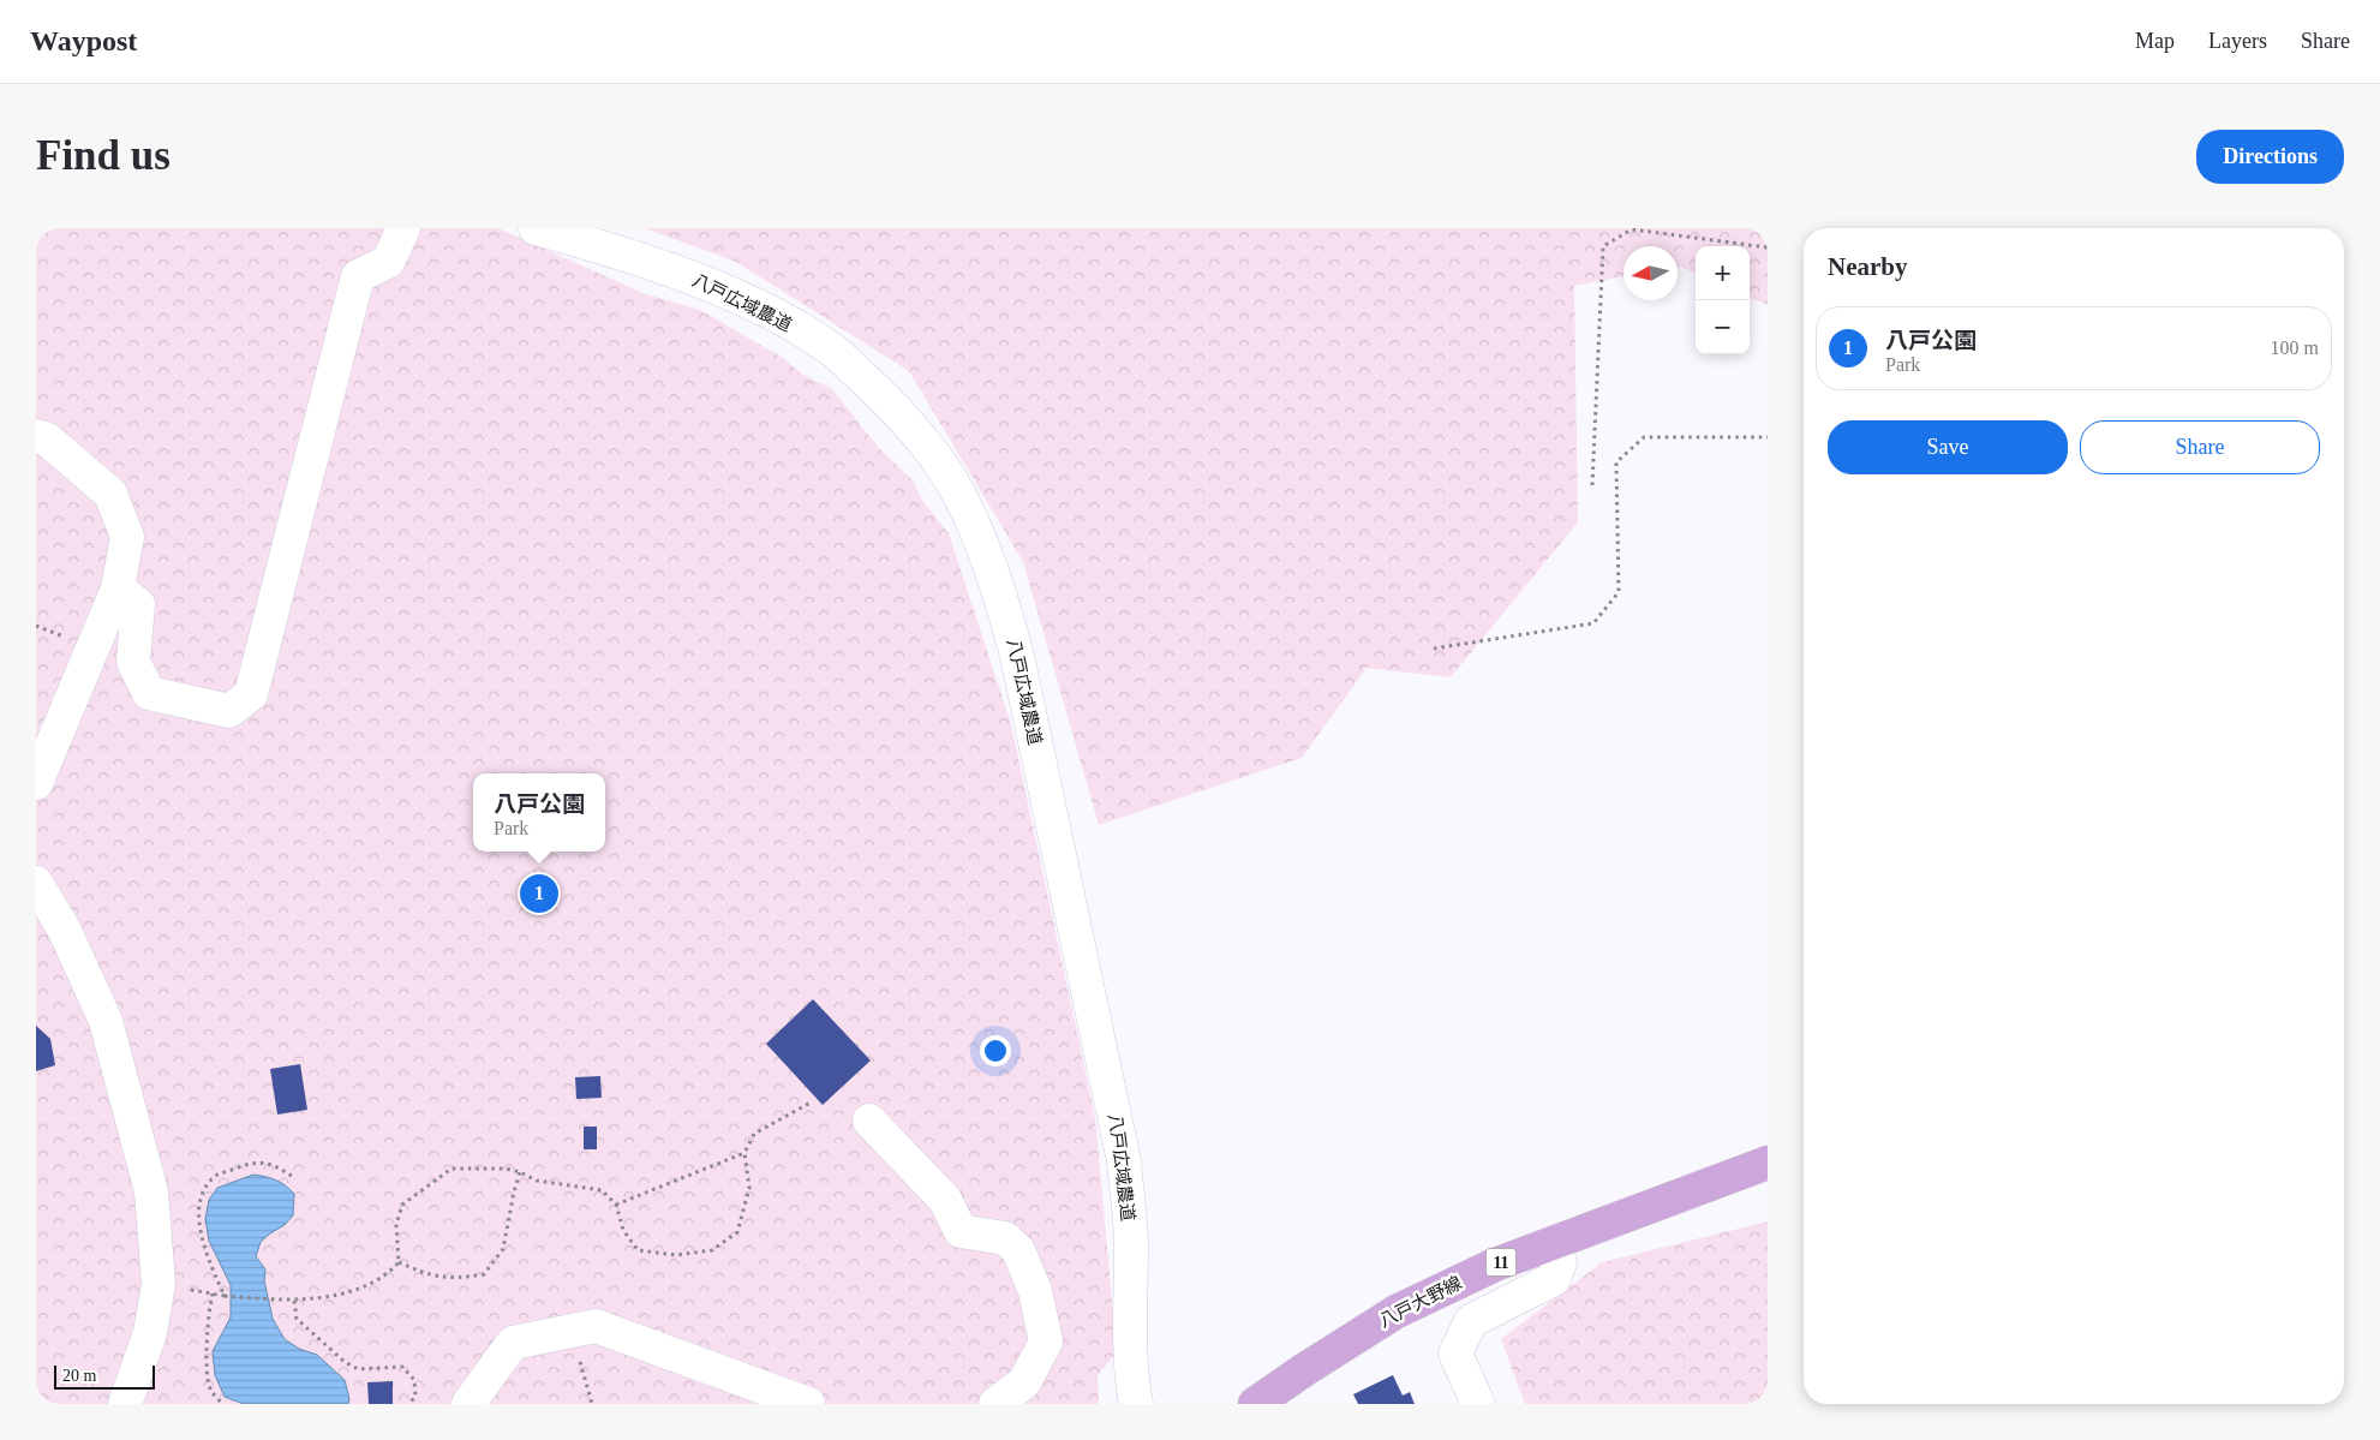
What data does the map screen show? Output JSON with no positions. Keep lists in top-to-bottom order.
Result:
{
  "streets": {
    "main road": ["11", "八戸大野線"],
    "street": ["八戸広域農道"]
  },
  "scale_bar": "20 m",
  "north": "left",
  "page": {
    "header": "Waypost",
    "nav": ["Map", "Layers", "Share"],
    "buttons": [
      "Directions",
      ["Save", "Share"]
    ],
    "title": "Find us",
    "heading": "Nearby",
    "map_buttons": ["+", "−"],
    "list": [
      {
        "mark": "1",
        "name": "八戸公園",
        "note": "Park",
        "value": "100 m"
      }
    ],
    "popup": ["八戸公園", "Park"],
    "pins": "1",
    "scale": "20 m"
  }
}
